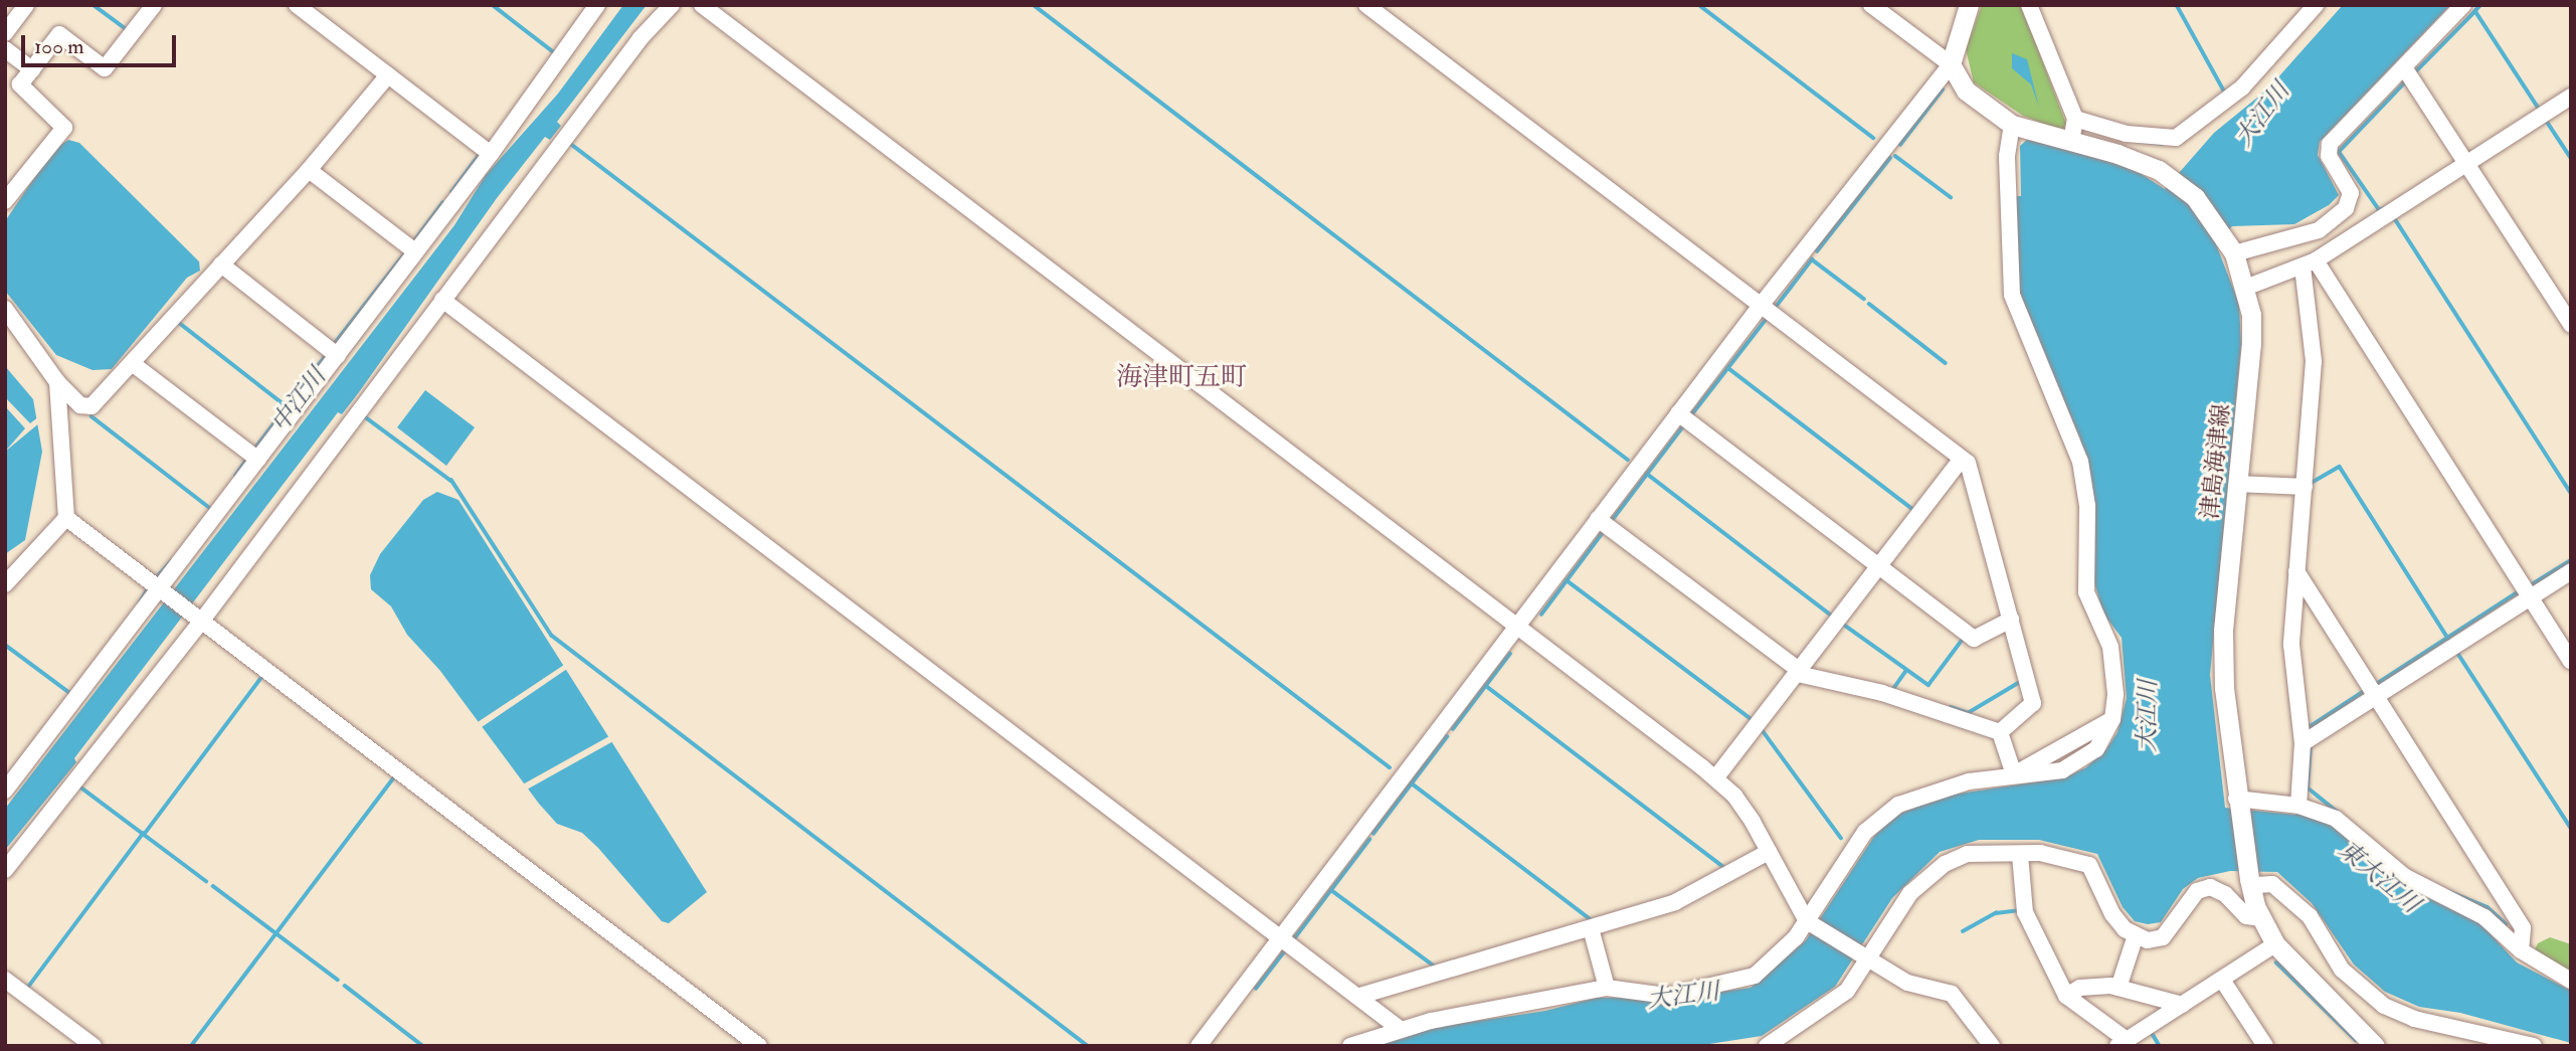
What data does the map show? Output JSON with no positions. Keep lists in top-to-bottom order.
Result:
{
  "streets": {
    "main road": ["津島海津線"]
  },
  "districts": ["海津町五町"],
  "water": ["大江川", "中江川", "東大江川"],
  "scale_bar": "100 m"
}
